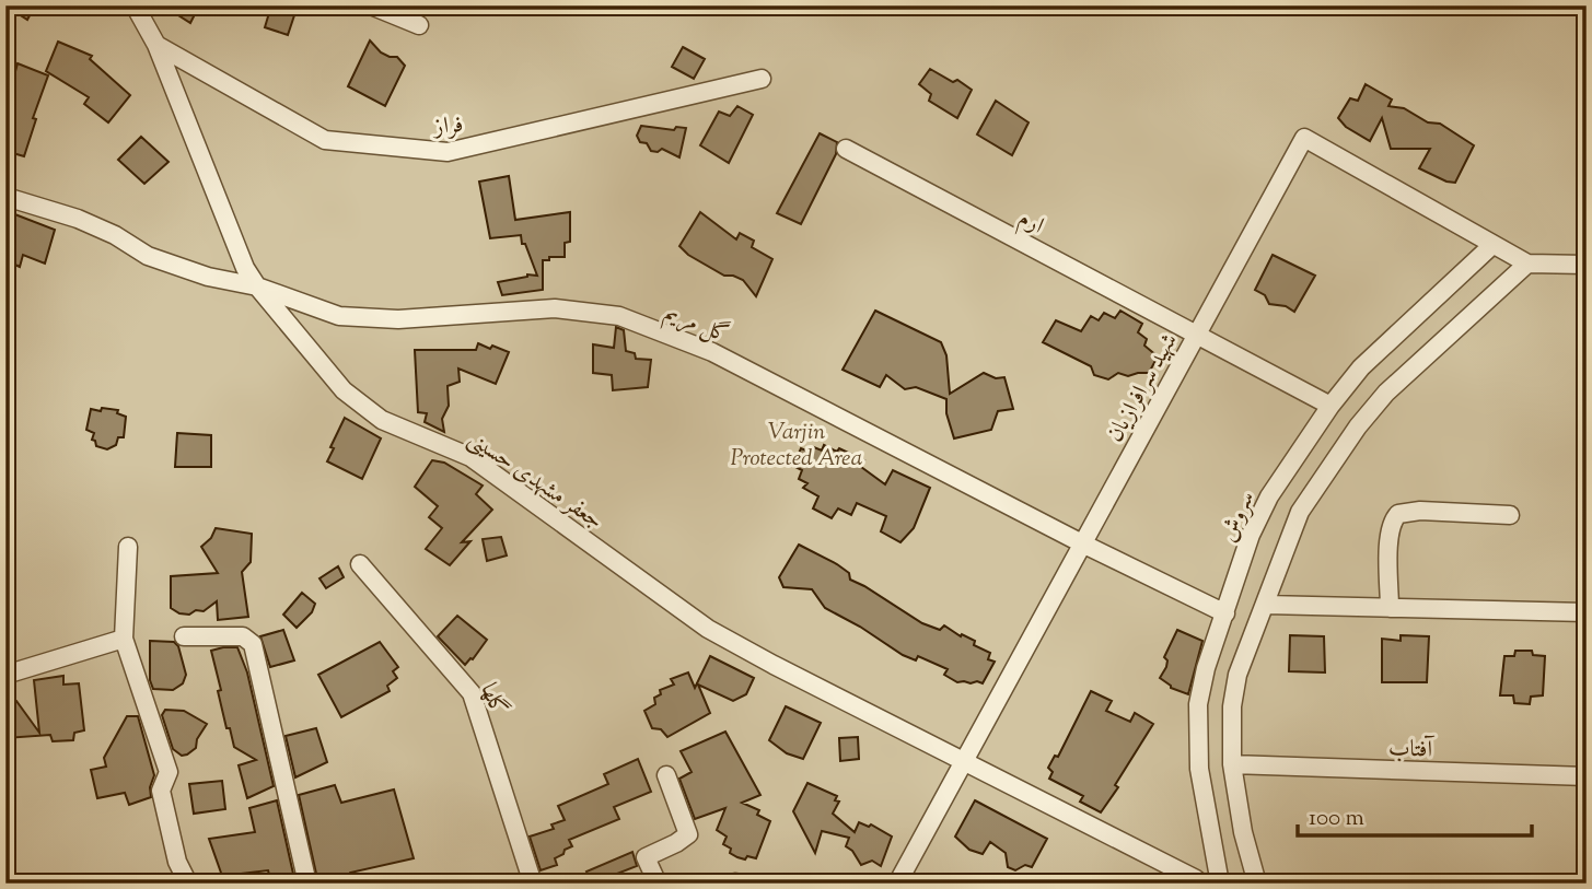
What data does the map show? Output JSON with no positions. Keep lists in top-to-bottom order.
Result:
{
  "streets": {
    "street": [
      "فراز",
      "ارم",
      "گل مریم",
      "شهید سرافرازیان",
      "جعفر مشهدی حسینی",
      "سروش",
      "گلها",
      "آفتاب"
    ]
  },
  "crossings": [
    ["فراز", "جعفر مشهدی حسینی"],
    ["ارم", "شهید سرافرازیان"],
    ["ارم", "سروش"],
    ["گل مریم", "شهید سرافرازیان"],
    ["گل مریم", "جعفر مشهدی حسینی"],
    ["گل مریم", "سروش"],
    ["شهید سرافرازیان", "جعفر مشهدی حسینی"],
    ["شهید سرافرازیان", "سروش"]
  ],
  "parks": ["Varjin Protected Area"],
  "scale_bar": "100 m"
}
